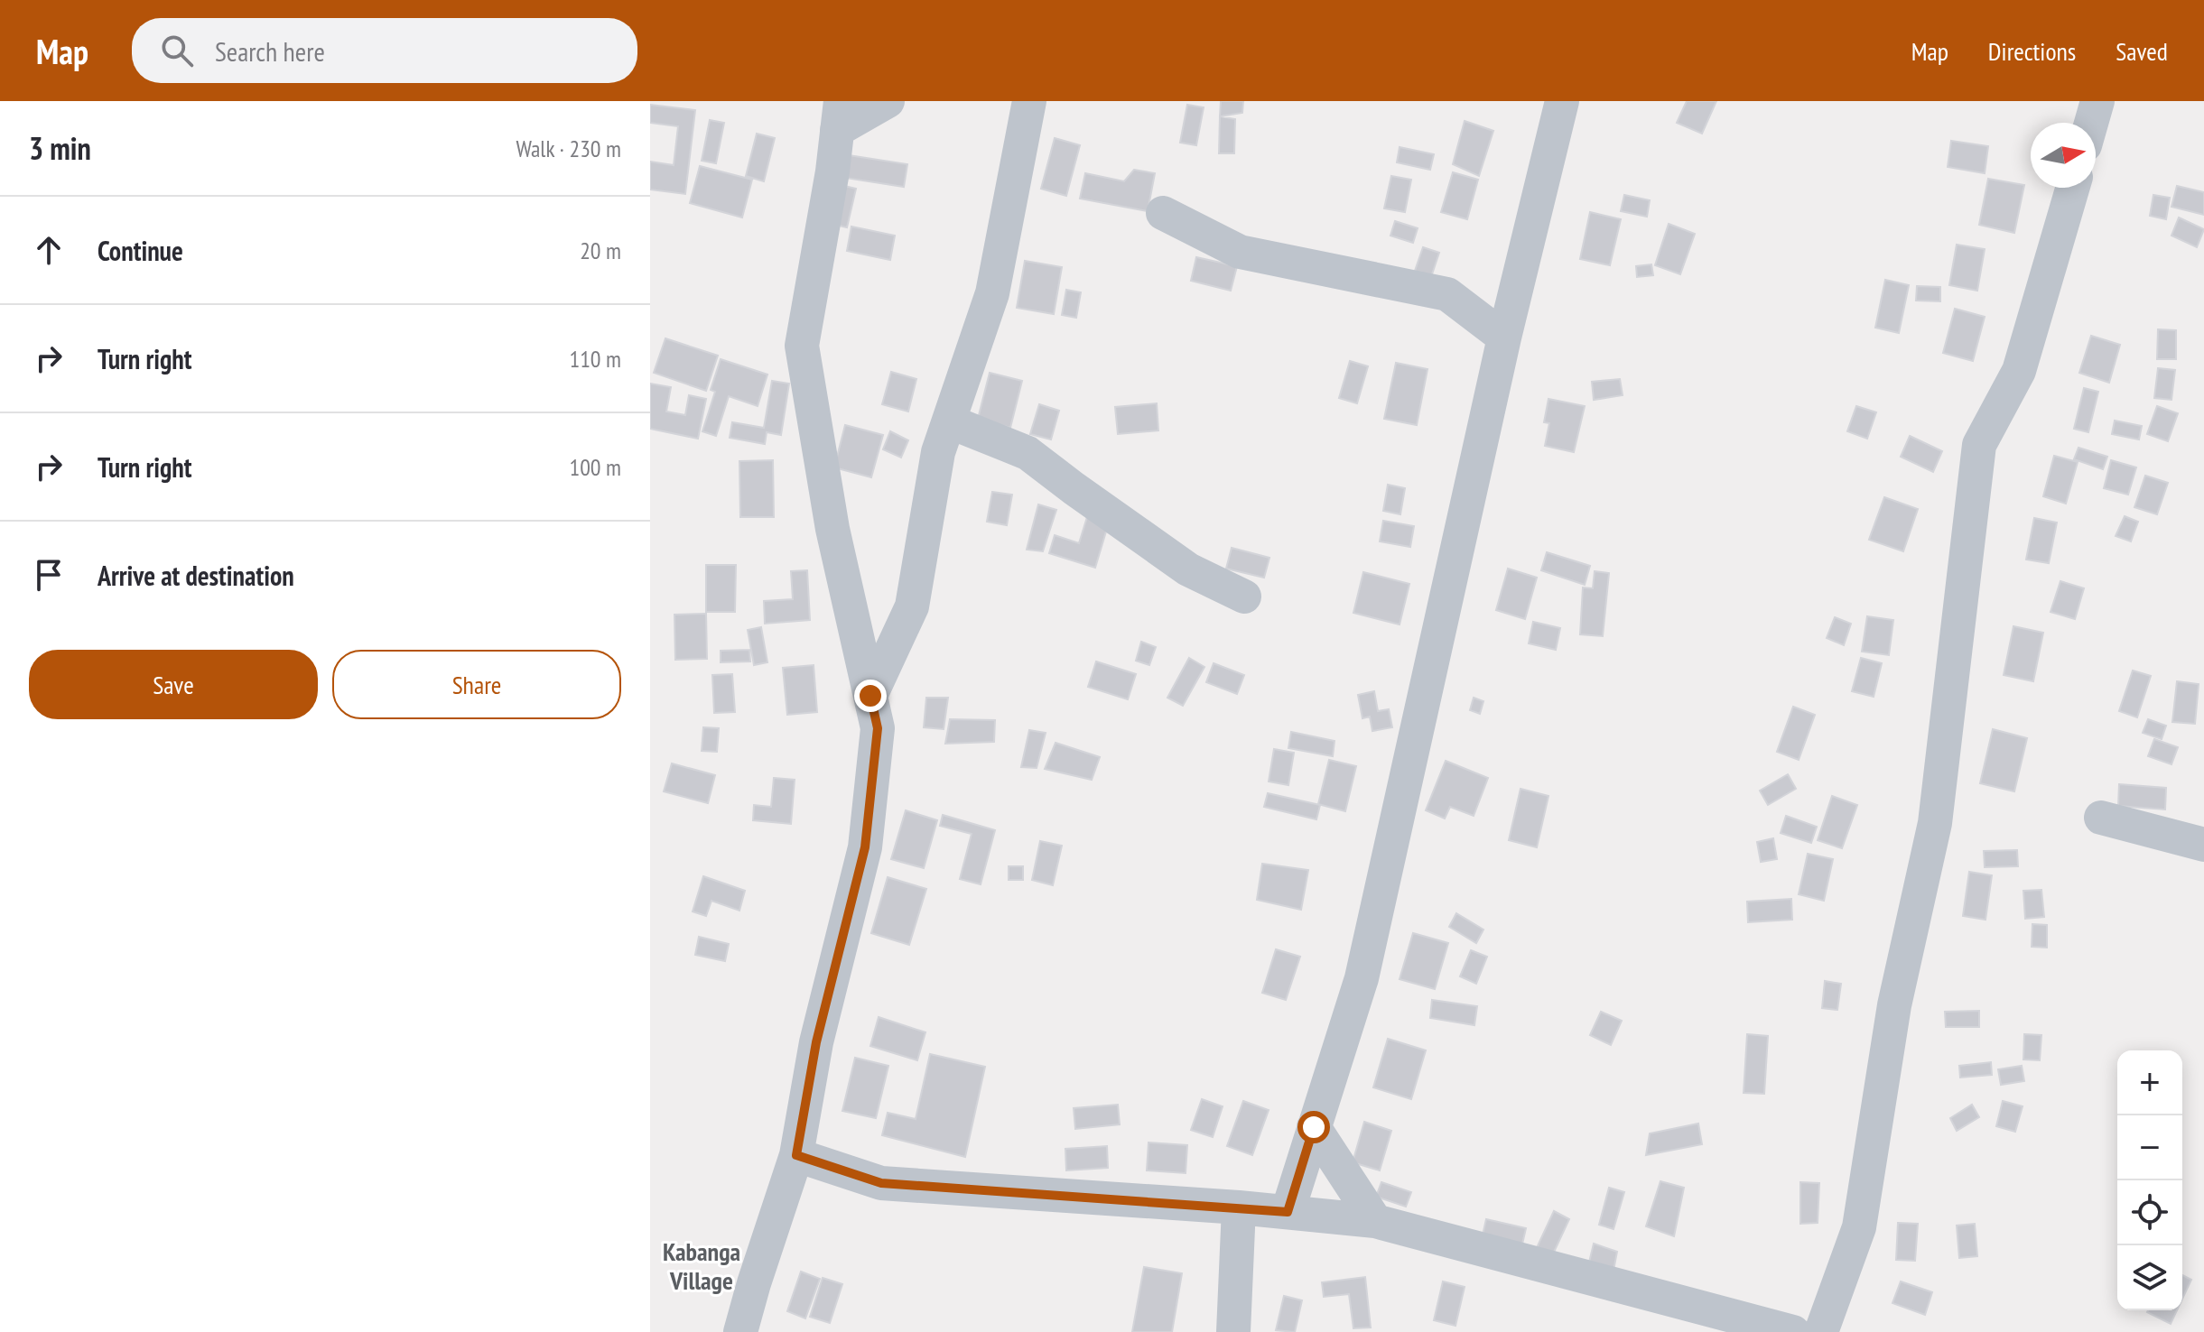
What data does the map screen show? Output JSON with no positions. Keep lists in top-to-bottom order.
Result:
{
  "districts": ["Kabanga Village"],
  "north": "right",
  "page": {
    "header": "Map",
    "search": "Search here",
    "nav": ["Map", "Directions", "Saved"],
    "heading": ["3 min", "Walk · 230 m"],
    "list": [
      ["Continue", "20 m"],
      ["Turn right", "110 m"],
      ["Turn right", "100 m"],
      "Arrive at destination"
    ],
    "buttons": ["Save", "Share"],
    "map_buttons": ["+", "−"]
  }
}
